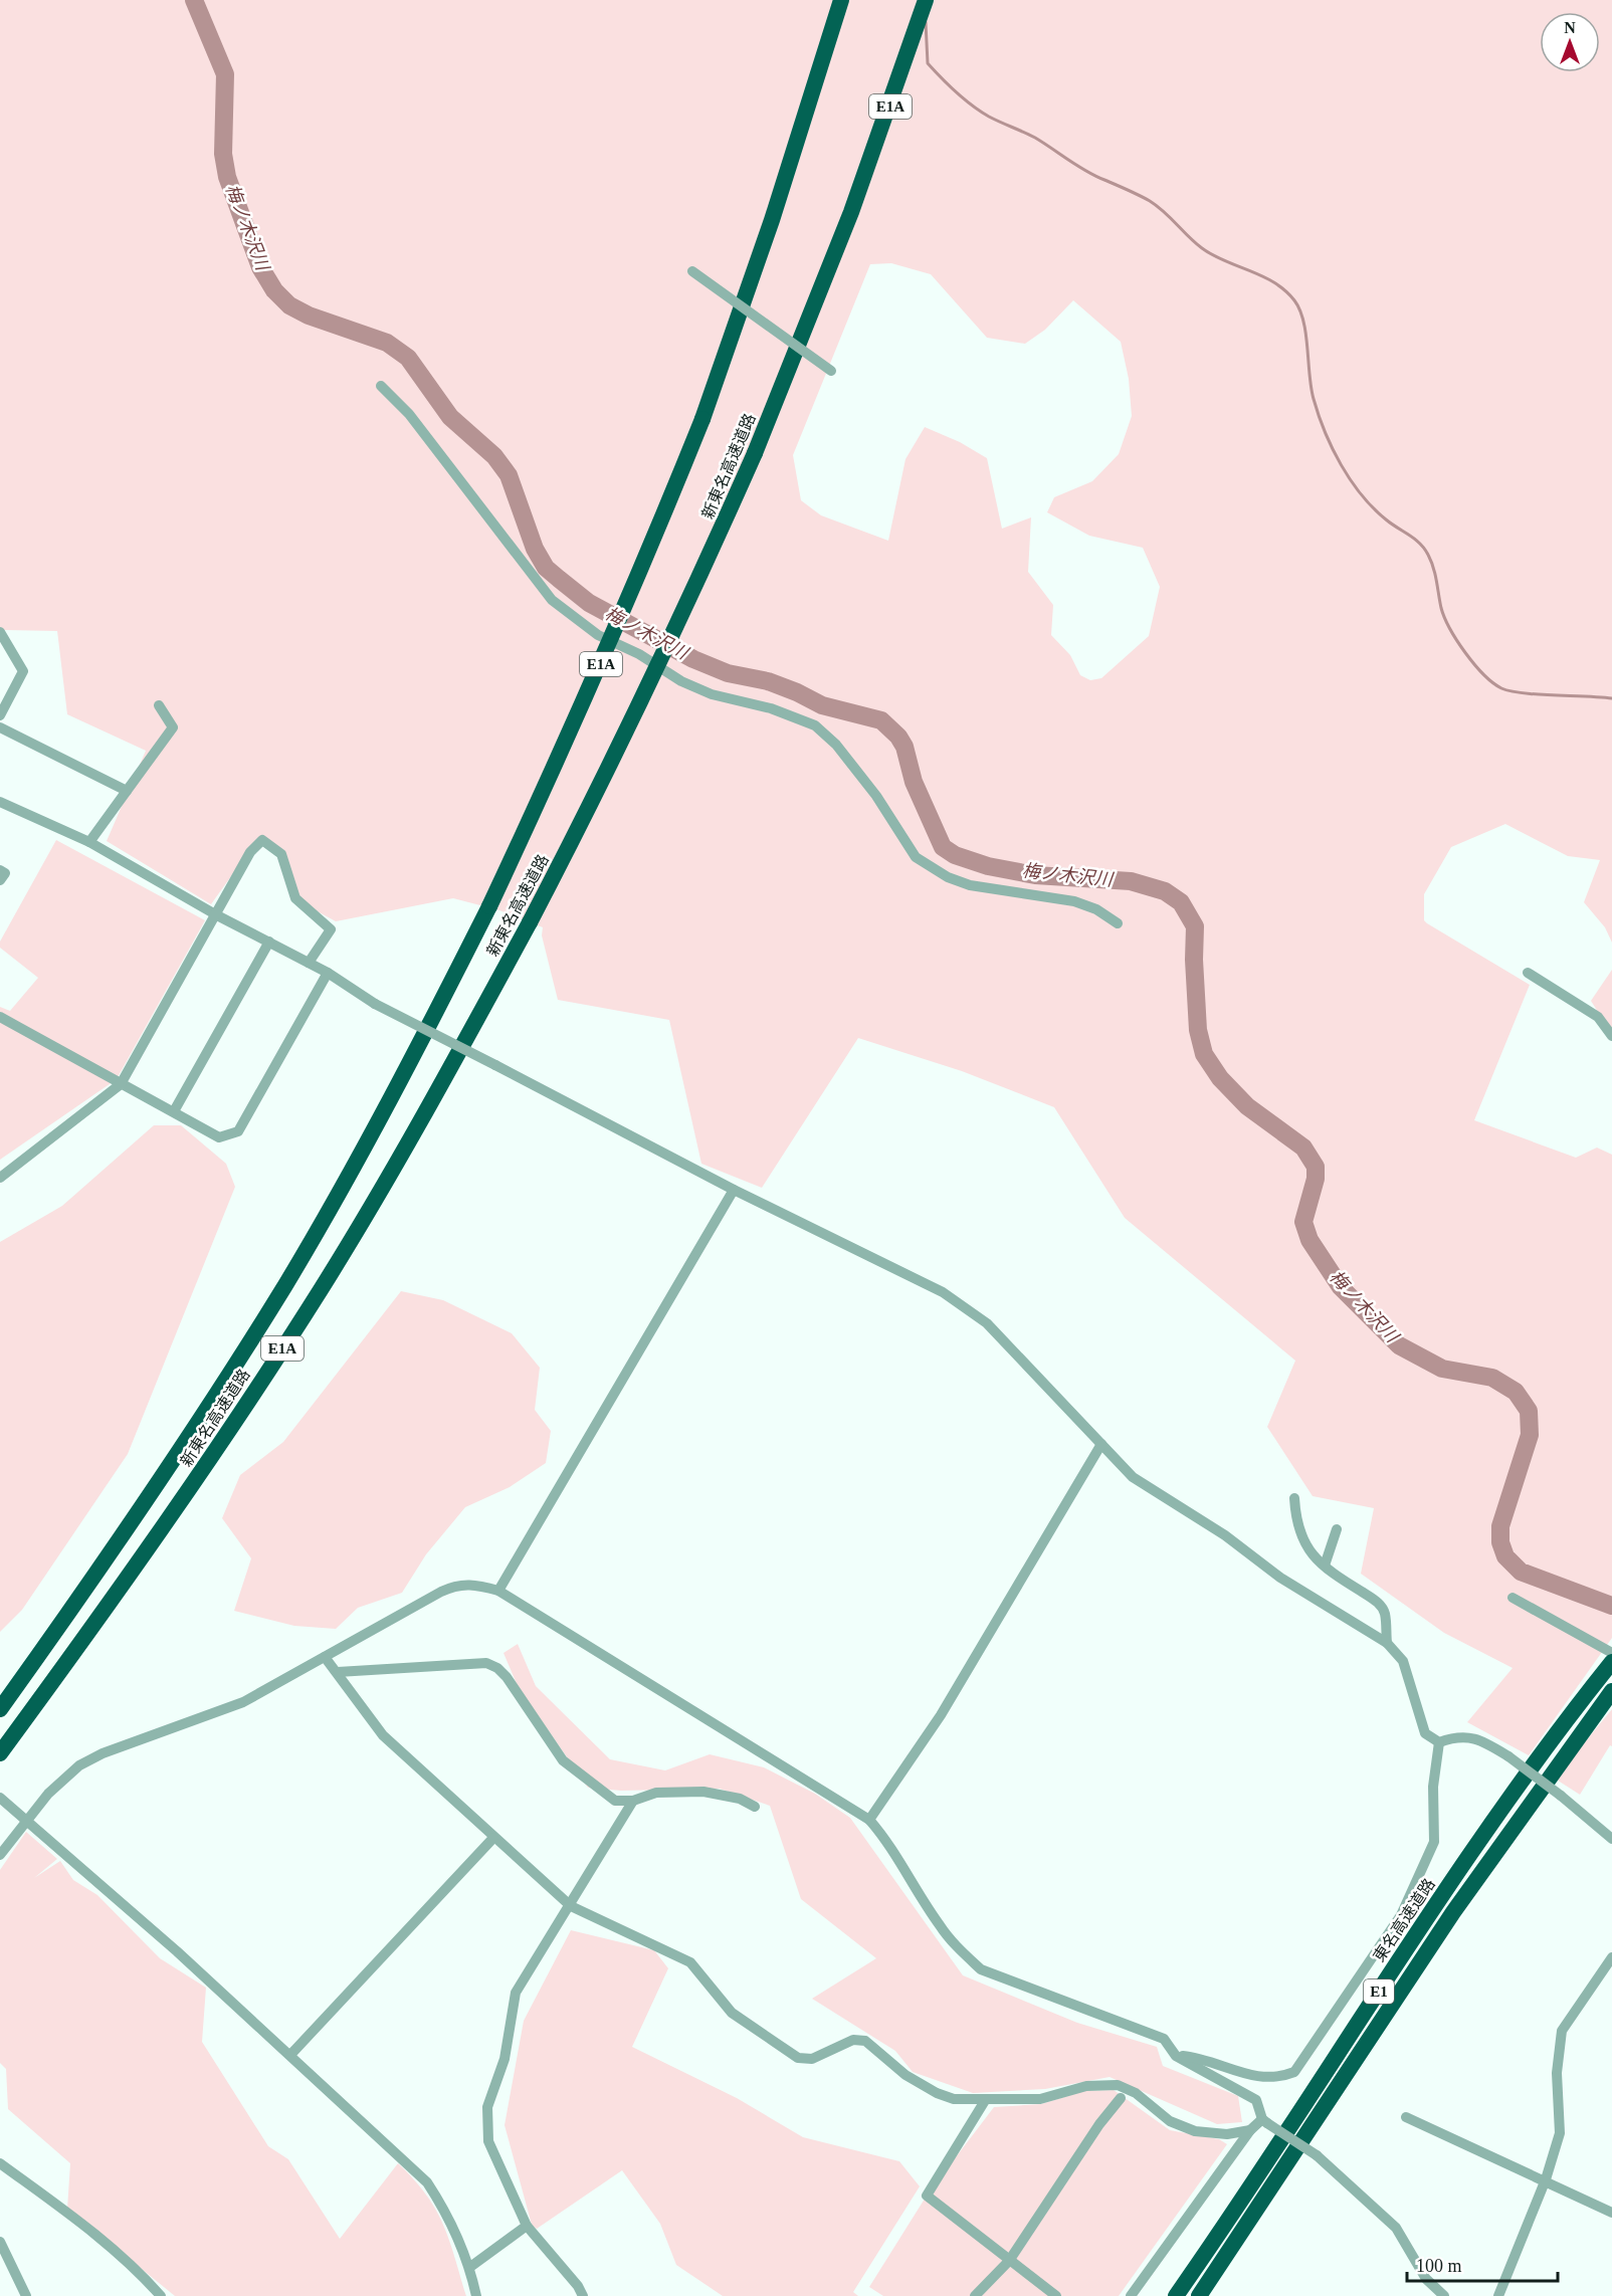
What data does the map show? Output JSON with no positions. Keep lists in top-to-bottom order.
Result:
{
  "streets": {
    "highway": [
      "E1A",
      "新東名高速道路",
      "東名高速道路",
      "E1"
    ]
  },
  "water": ["梅ノ木沢川"],
  "scale_bar": "100 m",
  "north": "top"
}
